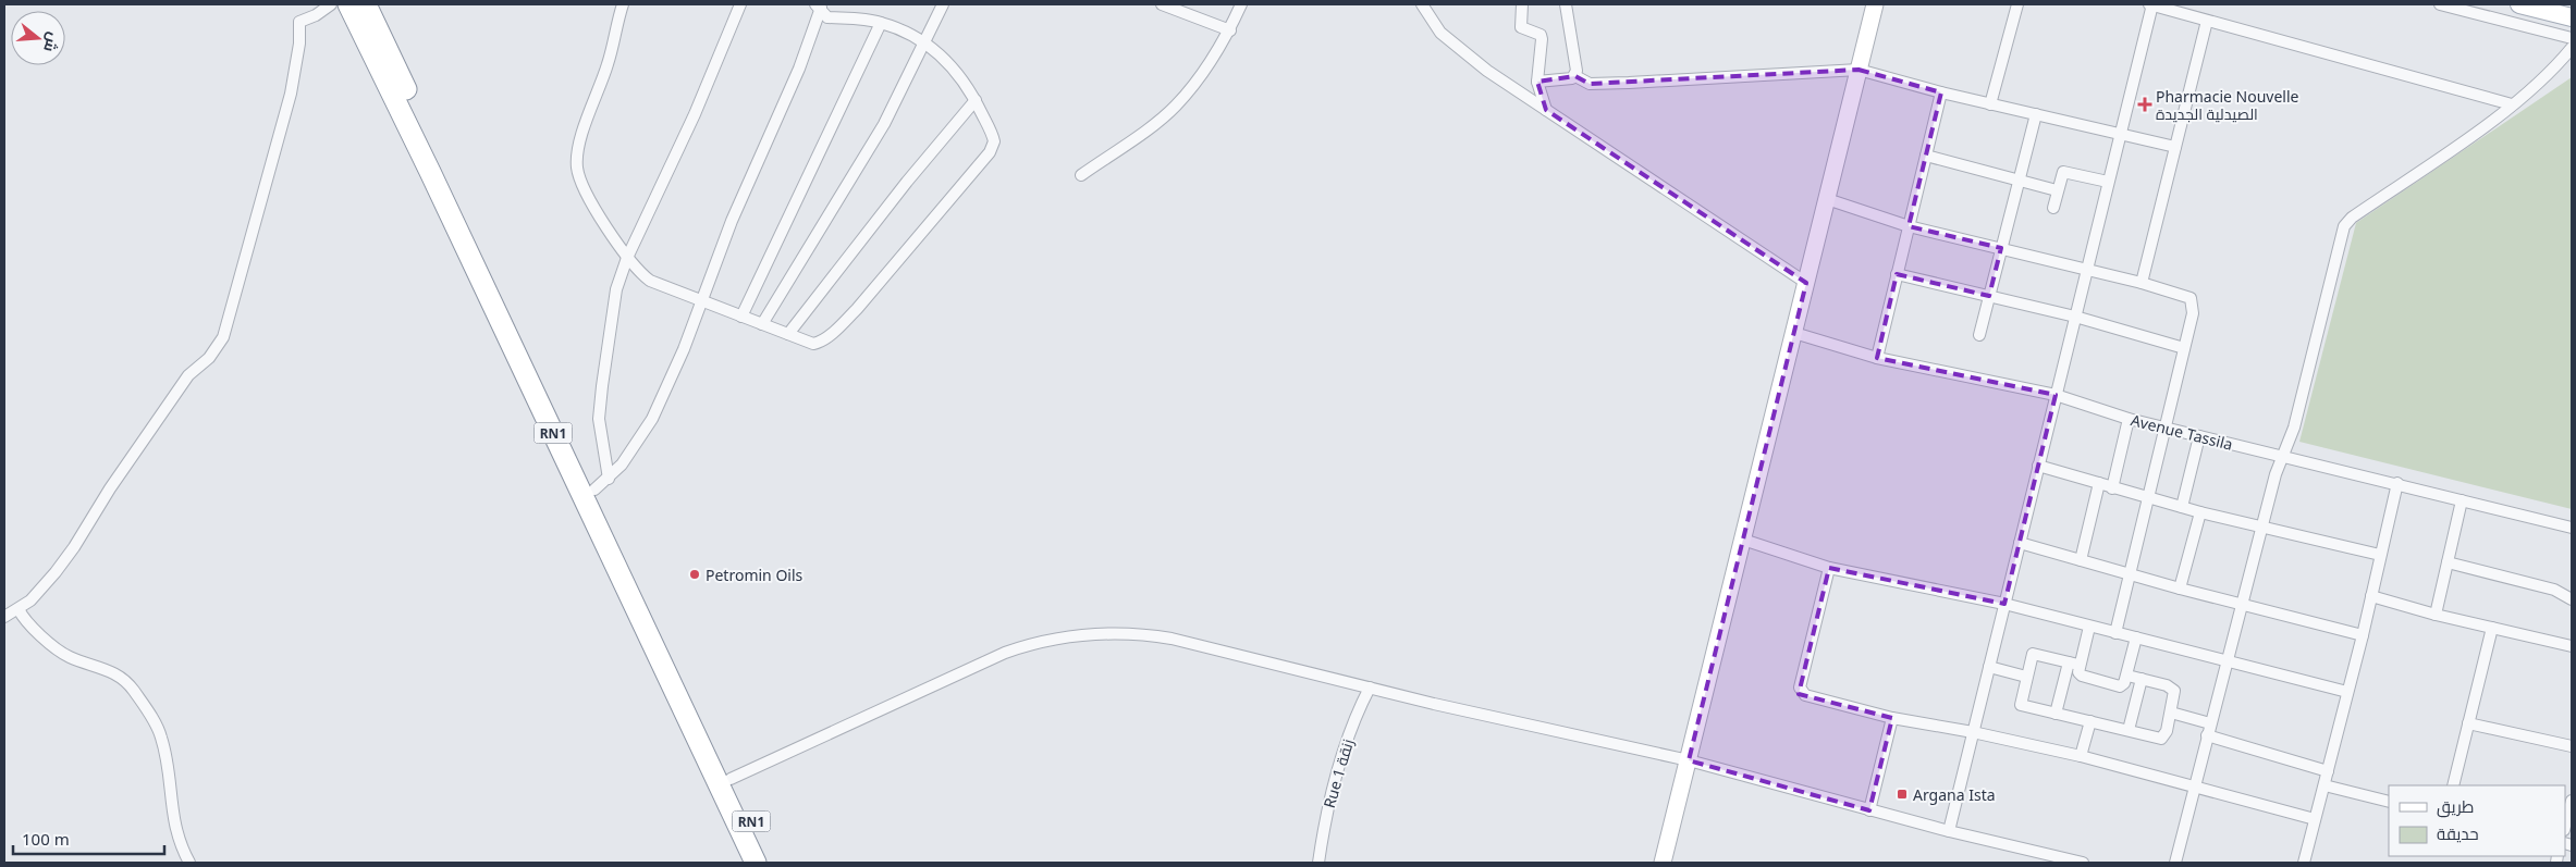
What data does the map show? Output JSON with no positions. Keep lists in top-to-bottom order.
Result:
{
  "streets": {
    "highway": ["RN1"],
    "street": ["Avenue Tassila", "Rue 1 زنقة"]
  },
  "places": {
    "health": ["Pharmacie Nouvelle الصيدلية الجديدة"],
    "other": ["Petromin Oils"],
    "transit": ["Argana Ista"]
  },
  "legend": ["طريق", "حديقة"],
  "scale_bar": "100 m",
  "north": "right"
}
